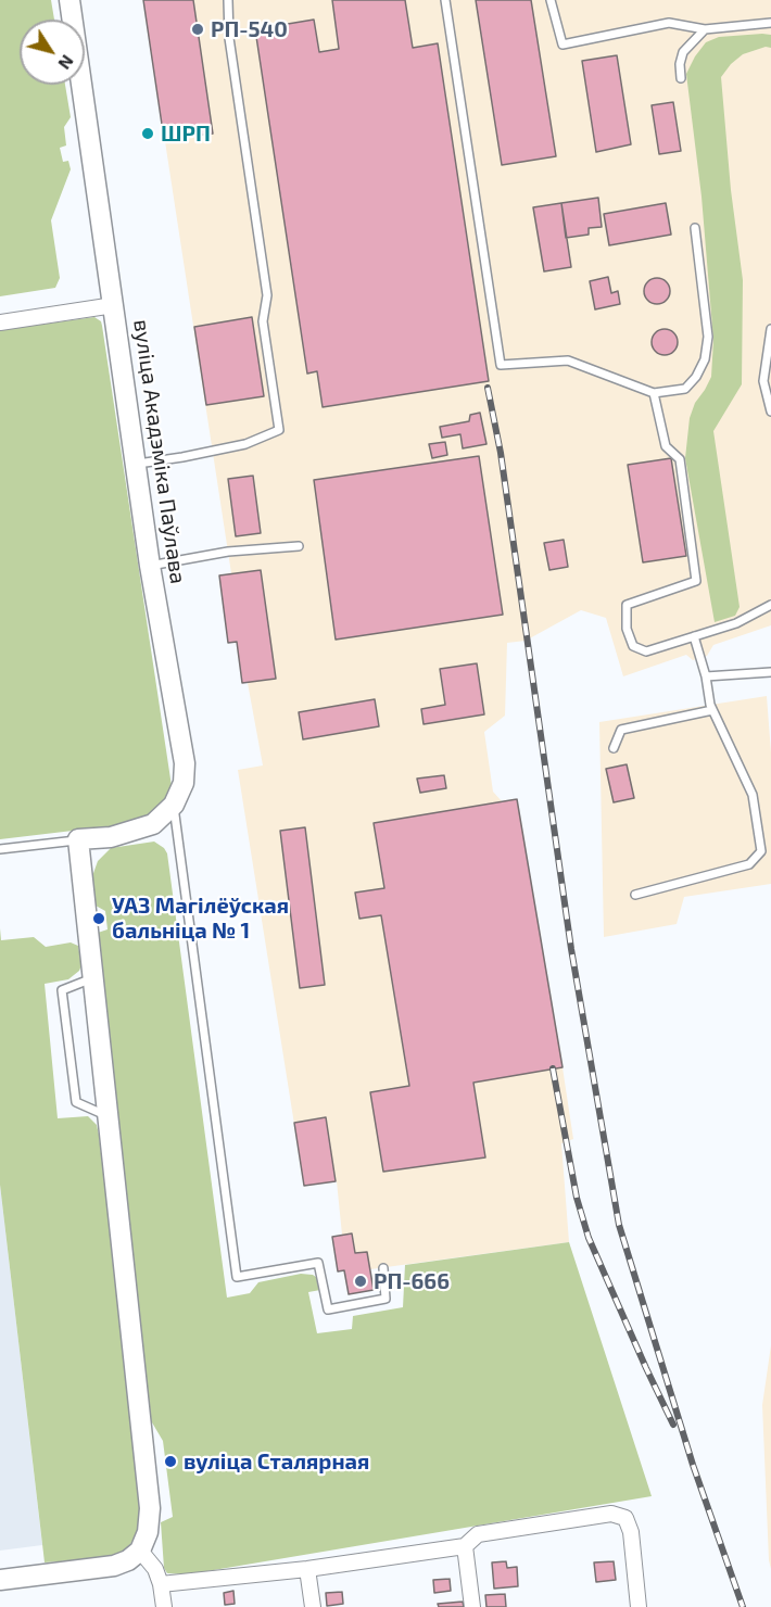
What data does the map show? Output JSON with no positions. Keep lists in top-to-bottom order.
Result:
{
  "streets": {
    "main road": ["вуліца Акадэміка Паўлава"]
  },
  "places": [
    "РП-540",
    "ШРП",
    "УАЗ Магілёўская бальніца № 1",
    "РП-666",
    "вуліца Сталярная"
  ],
  "north": "bottom right"
}
